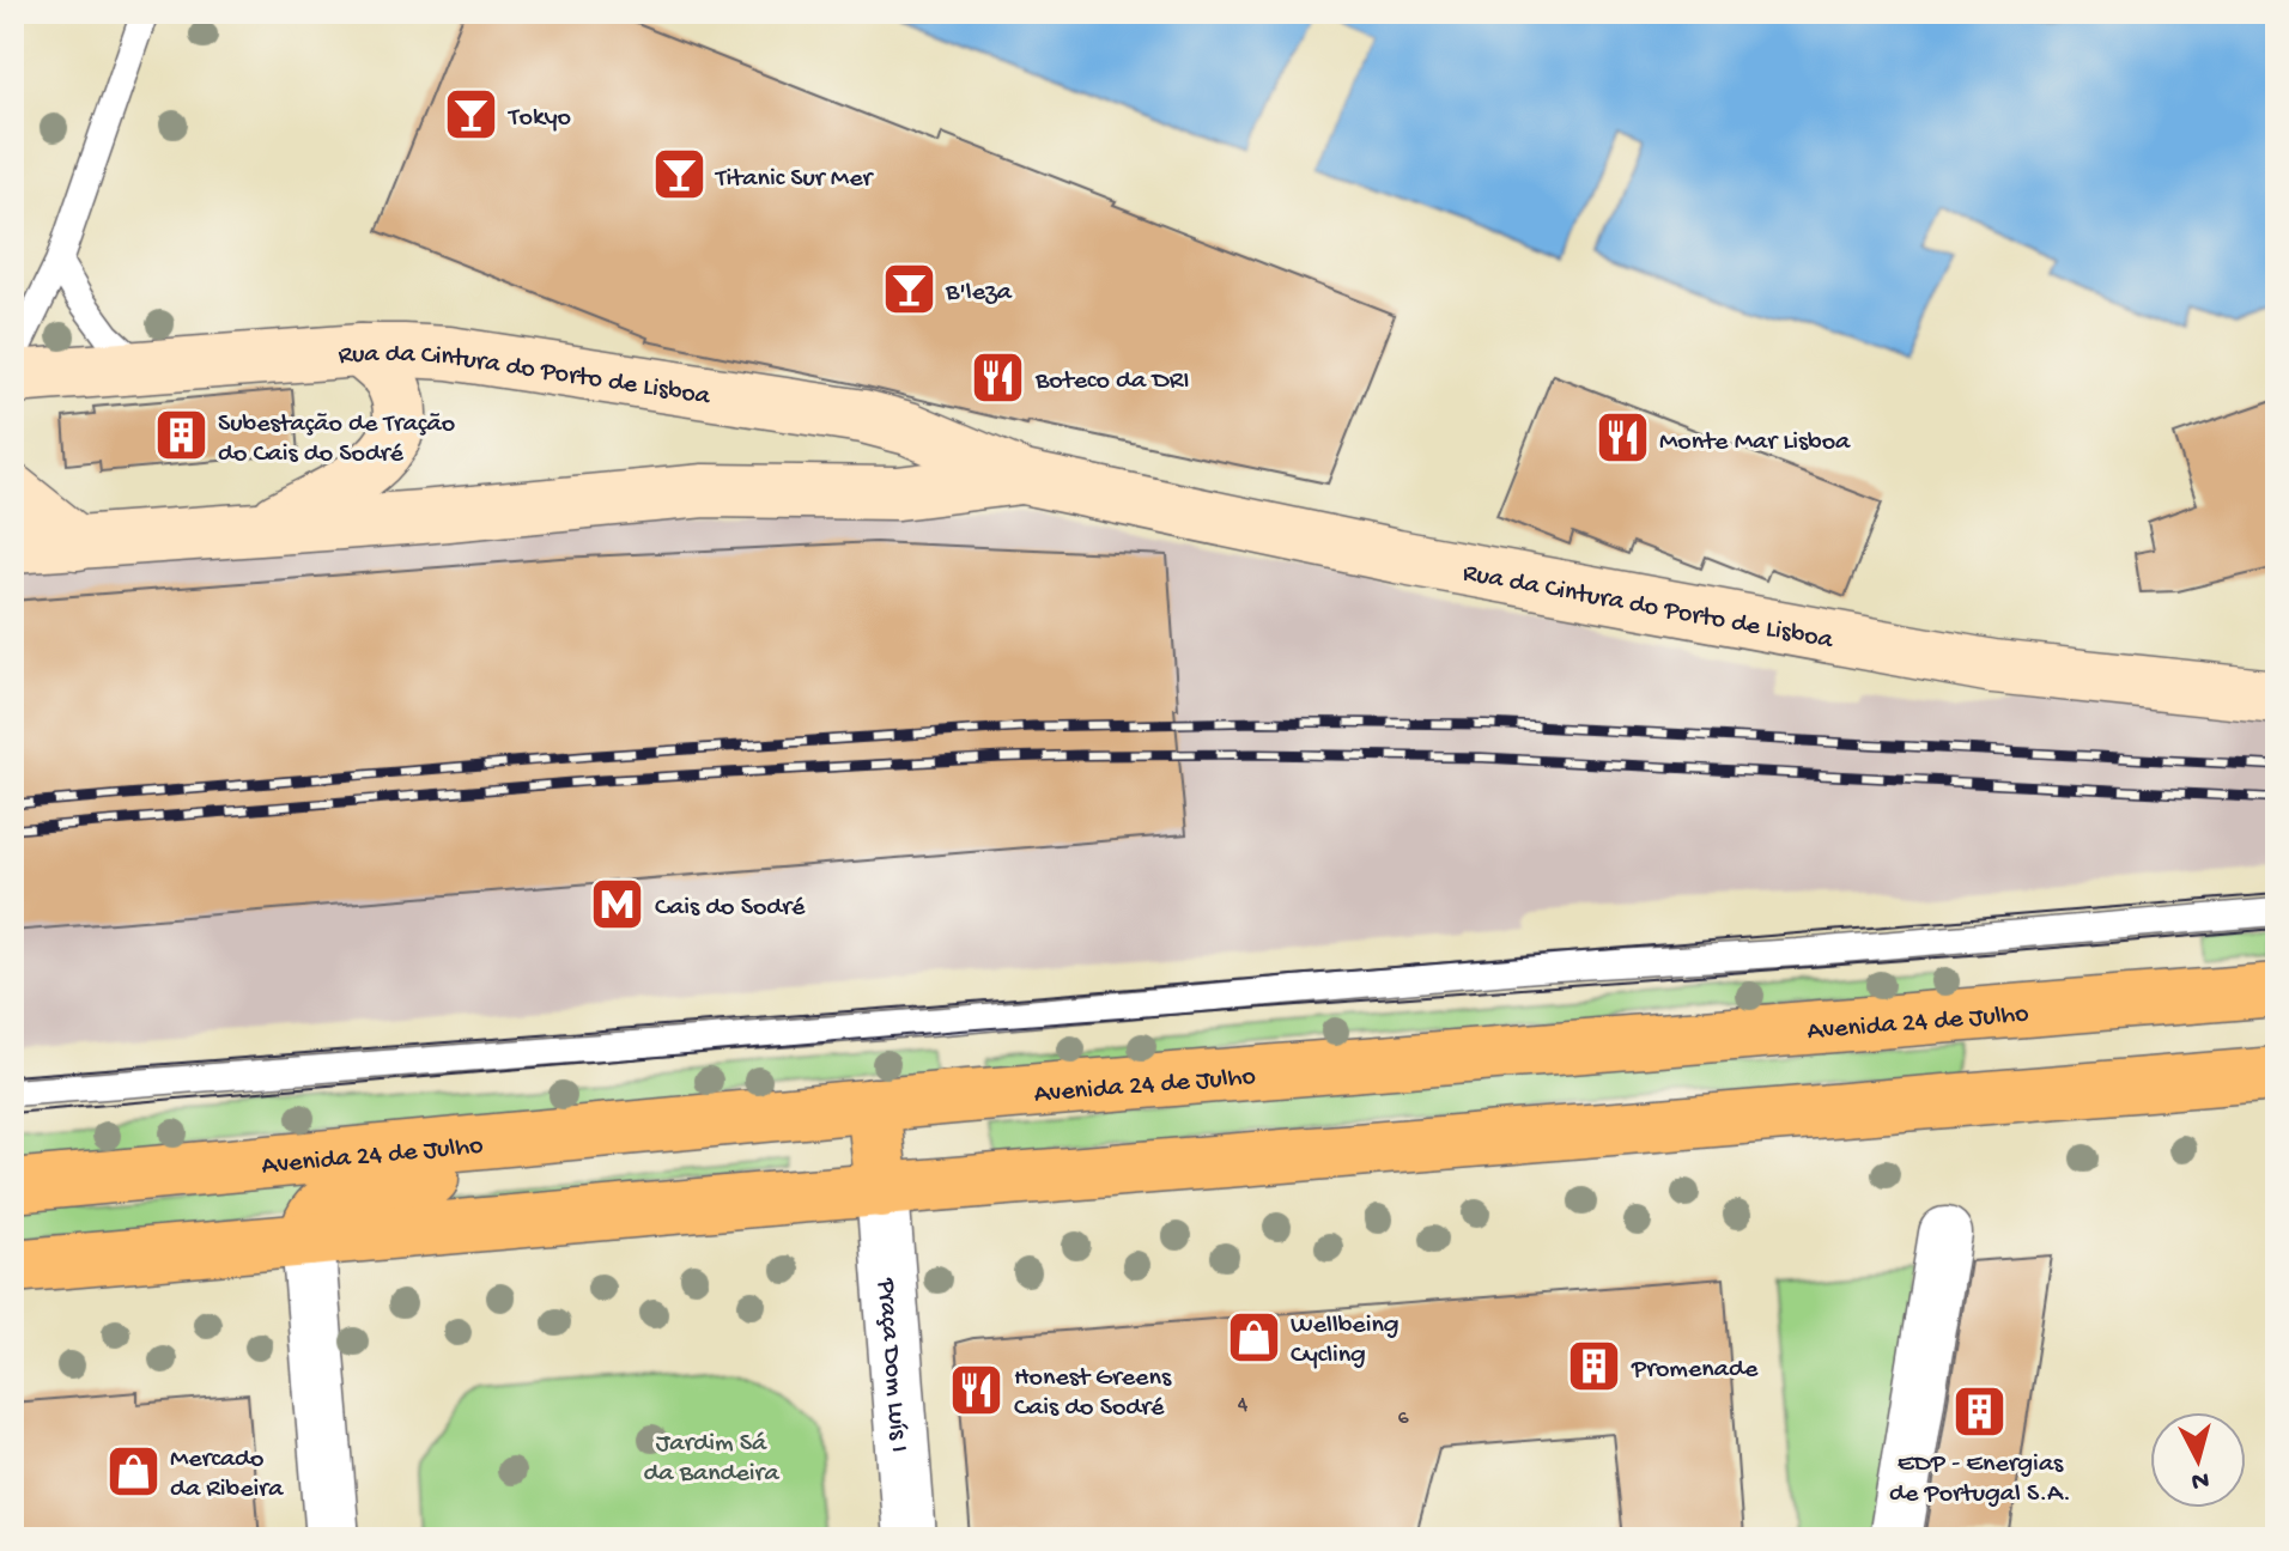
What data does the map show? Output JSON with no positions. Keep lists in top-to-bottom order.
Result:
{
  "streets": {
    "main road": ["Avenida 24 de Julho"],
    "street": ["Rua da Cintura do Porto de Lisboa", "Praça Dom Luís I"]
  },
  "parks": ["Jardim Sá da Bandeira"],
  "places": {
    "bar": ["Tokyo", "Titanic Sur Mer", "B'leza"],
    "restaurant": ["Boteco da DRI", "Monte Mar Lisboa", "Honest Greens Cais do Sodré"],
    "building": ["Subestação de Tração do Cais do Sodré", "Promenade", "EDP - Energias de Portugal S.A."],
    "metro station": ["Cais do Sodré"],
    "shop": ["Wellbeing Cycling", "Mercado da Ribeira"]
  },
  "house_numbers": ["4", "6"],
  "north": "bottom"
}
